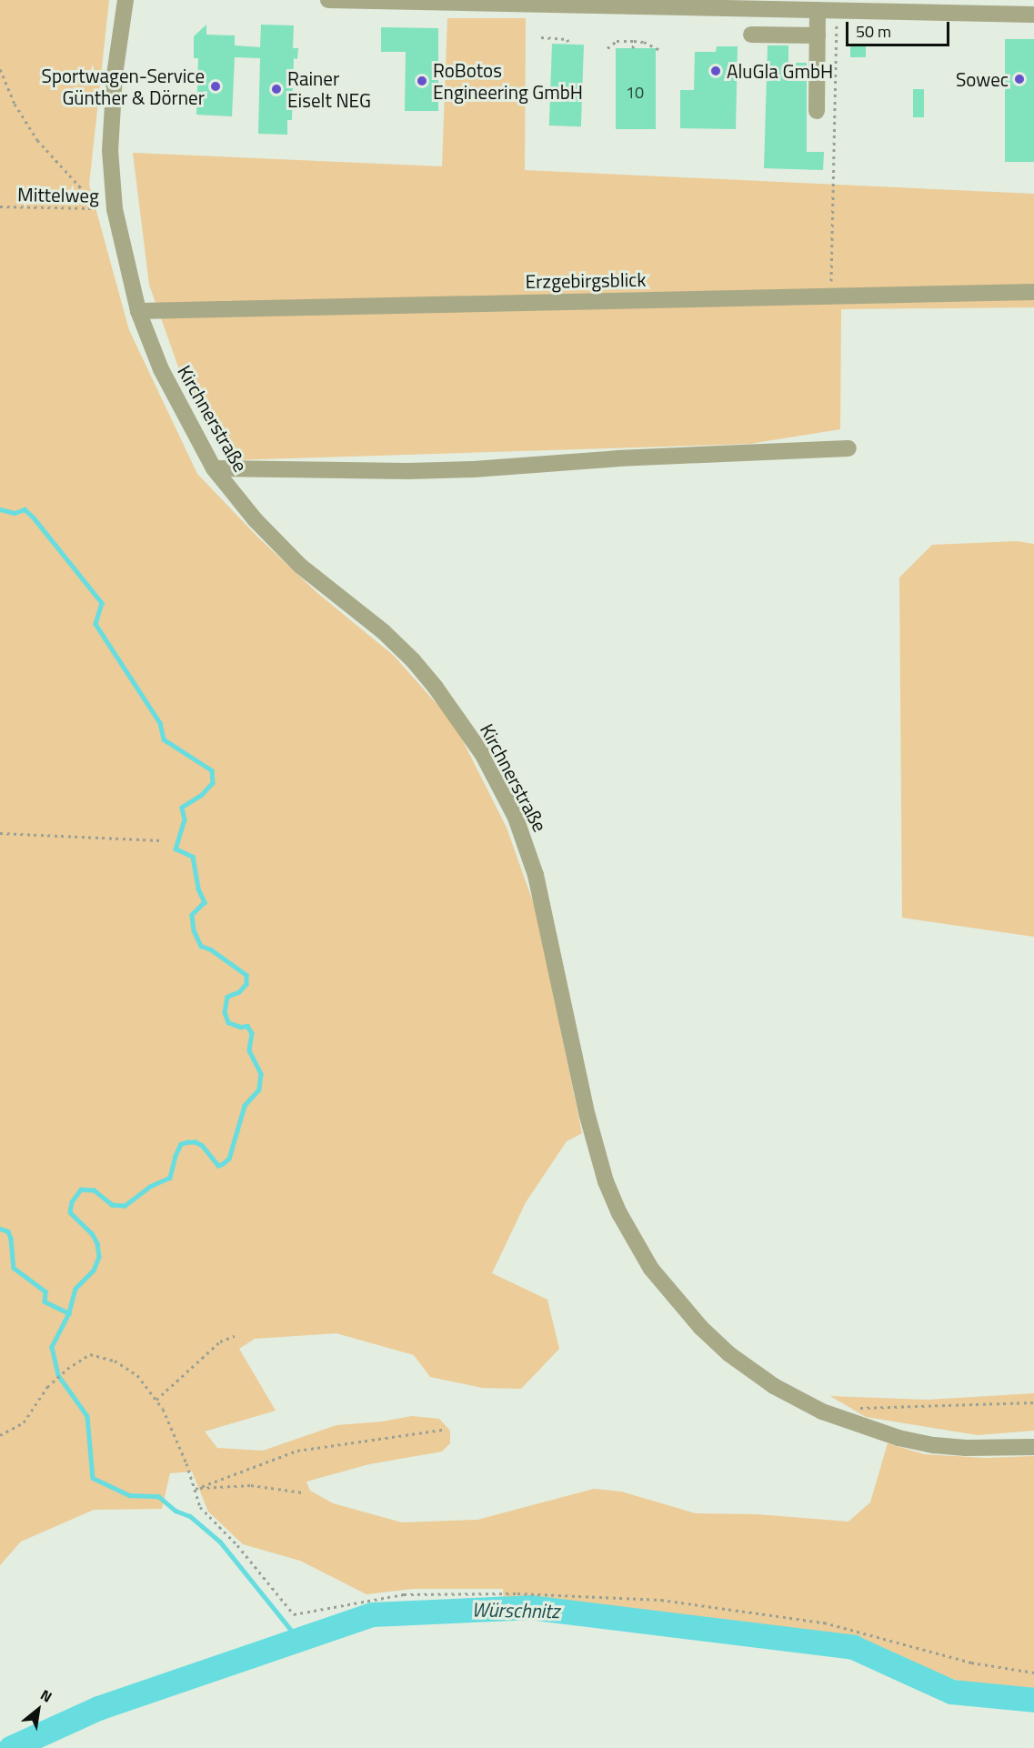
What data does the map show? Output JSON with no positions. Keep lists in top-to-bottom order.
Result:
{
  "streets": {
    "street": ["Erzgebirgsblick", "Kirchnerstraße"],
    "path": ["Mittelweg"]
  },
  "crossings": [
    ["Mittelweg", "Kirchnerstraße"],
    ["Erzgebirgsblick", "Kirchnerstraße"]
  ],
  "water": ["Würschnitz"],
  "places": [
    "AluGla GmbH",
    "Sowec",
    "RoBotos Engineering GmbH",
    "Sportwagen-Service Günther & Dörner",
    "Rainer Eiselt NEG"
  ],
  "house_numbers": ["10"],
  "scale_bar": "50 m",
  "north": "top right"
}
